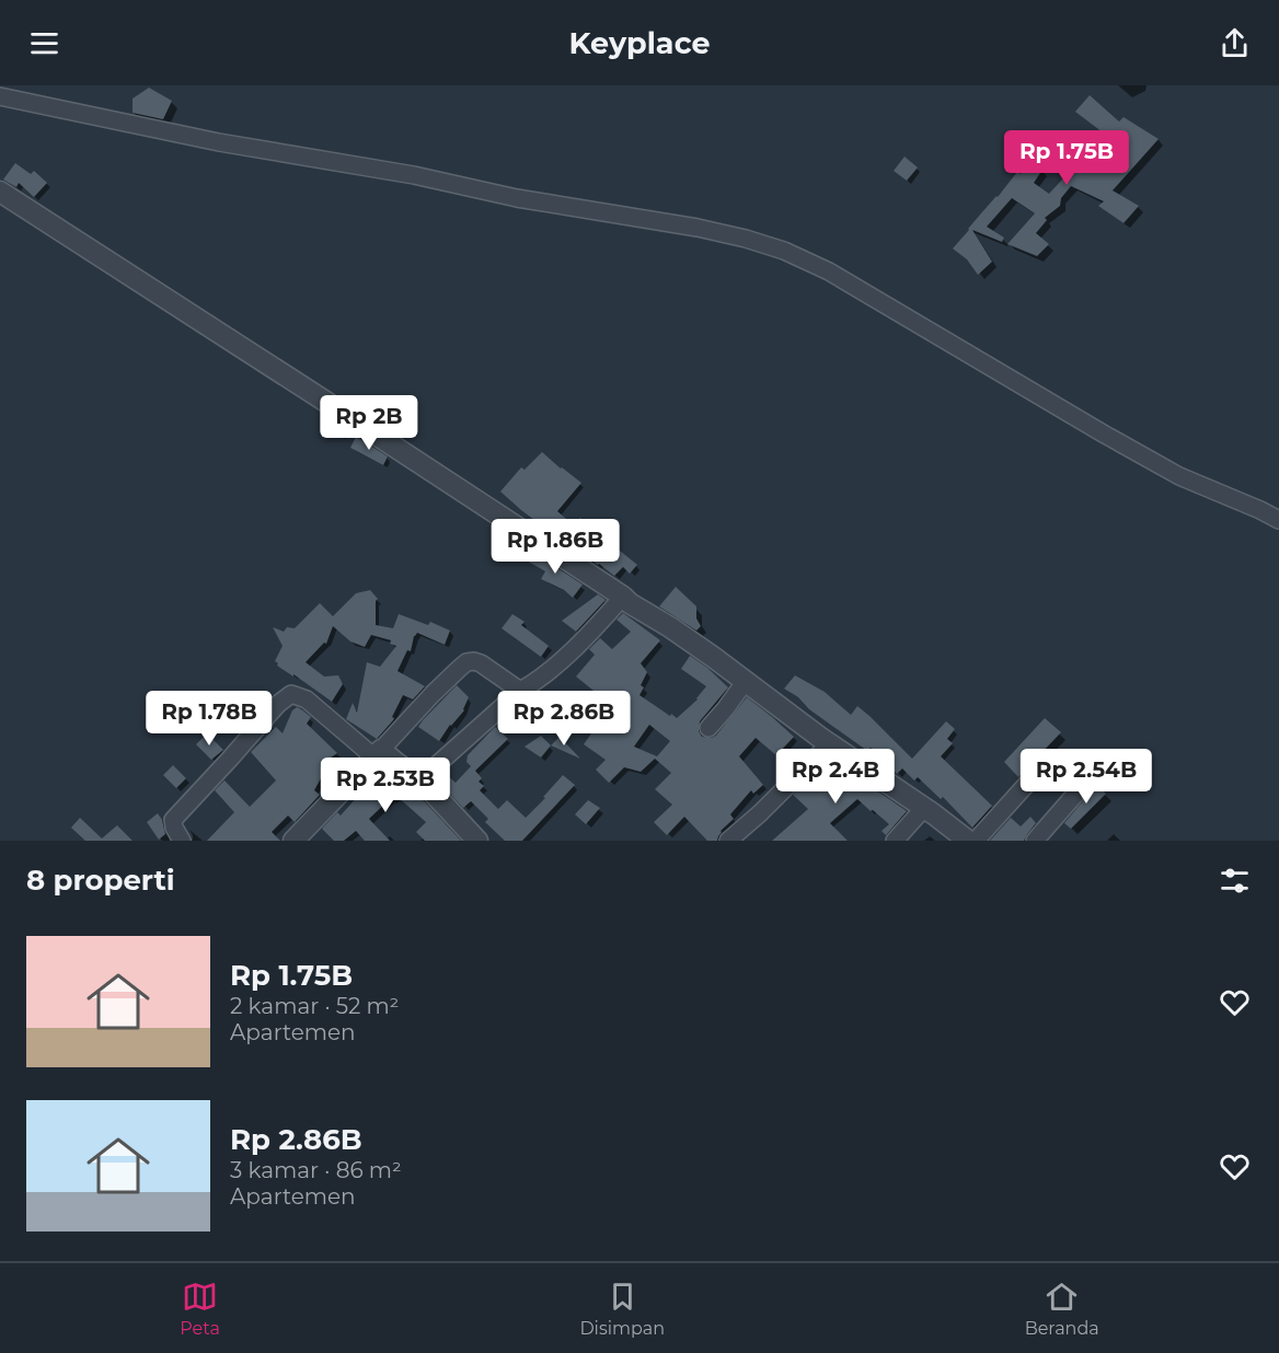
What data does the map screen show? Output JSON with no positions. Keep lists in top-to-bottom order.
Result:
{
  "page": {
    "header": "Keyplace",
    "price": [
      "Rp 1.75B",
      "Rp 2B",
      "Rp 1.86B",
      "Rp 1.78B",
      "Rp 2.86B",
      "Rp 2.4B",
      "Rp 2.54B",
      "Rp 2.53B"
    ],
    "heading": "8 properti",
    "list": [
      {
        "name": "Rp 1.75B",
        "note": "2 kamar · 52 m² · Apartemen"
      },
      {
        "name": "Rp 2.86B",
        "note": "3 kamar · 86 m² · Apartemen"
      }
    ],
    "tabs": ["Peta", "Disimpan", "Beranda"]
  }
}
